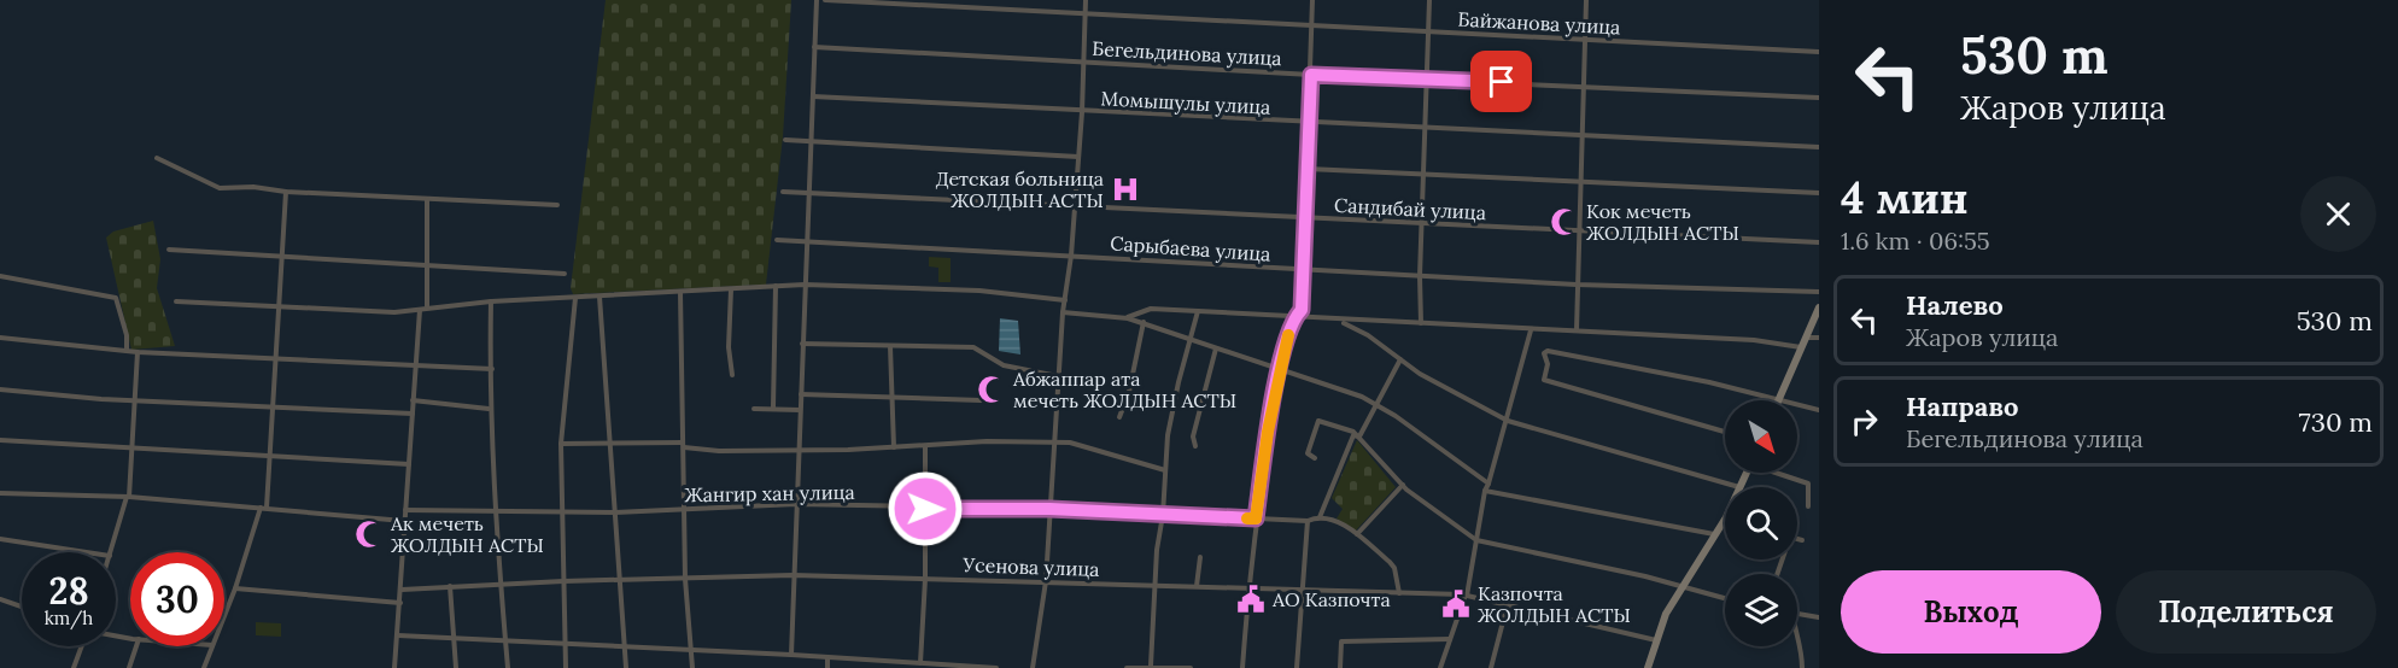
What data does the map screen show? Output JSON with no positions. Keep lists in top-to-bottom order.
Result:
{
  "streets": {
    "street": [
      "Байжанова улица",
      "Бегельдинова улица",
      "Момышулы улица",
      "Сандибай улица",
      "Сарыбаева улица",
      "Жангир хан улица",
      "Усенова улица"
    ]
  },
  "places": {
    "hospital": ["Детская больница ЖОЛДЫН АСТЫ"],
    "mosque": ["Кок мечеть ЖОЛДЫН АСТЫ", "Абжаппар ата мечеть ЖОЛДЫН АСТЫ", "Ак мечеть ЖОЛДЫН АСТЫ"],
    "public building": ["АО Казпочта", "Казпочта ЖОЛДЫН АСТЫ"]
  },
  "north": "bottom right",
  "page": {
    "turn": ["530 m", "Жаров улица"],
    "heading": ["4 мин", "1.6 km · 06:55"],
    "list": [
      {
        "name": "Налево",
        "note": "Жаров улица",
        "value": "530 m"
      },
      {
        "name": "Направо",
        "note": "Бегельдинова улица",
        "value": "730 m"
      }
    ],
    "speed": "28 km/h",
    "limit": "30",
    "buttons": ["Выход", "Поделиться"]
  }
}
